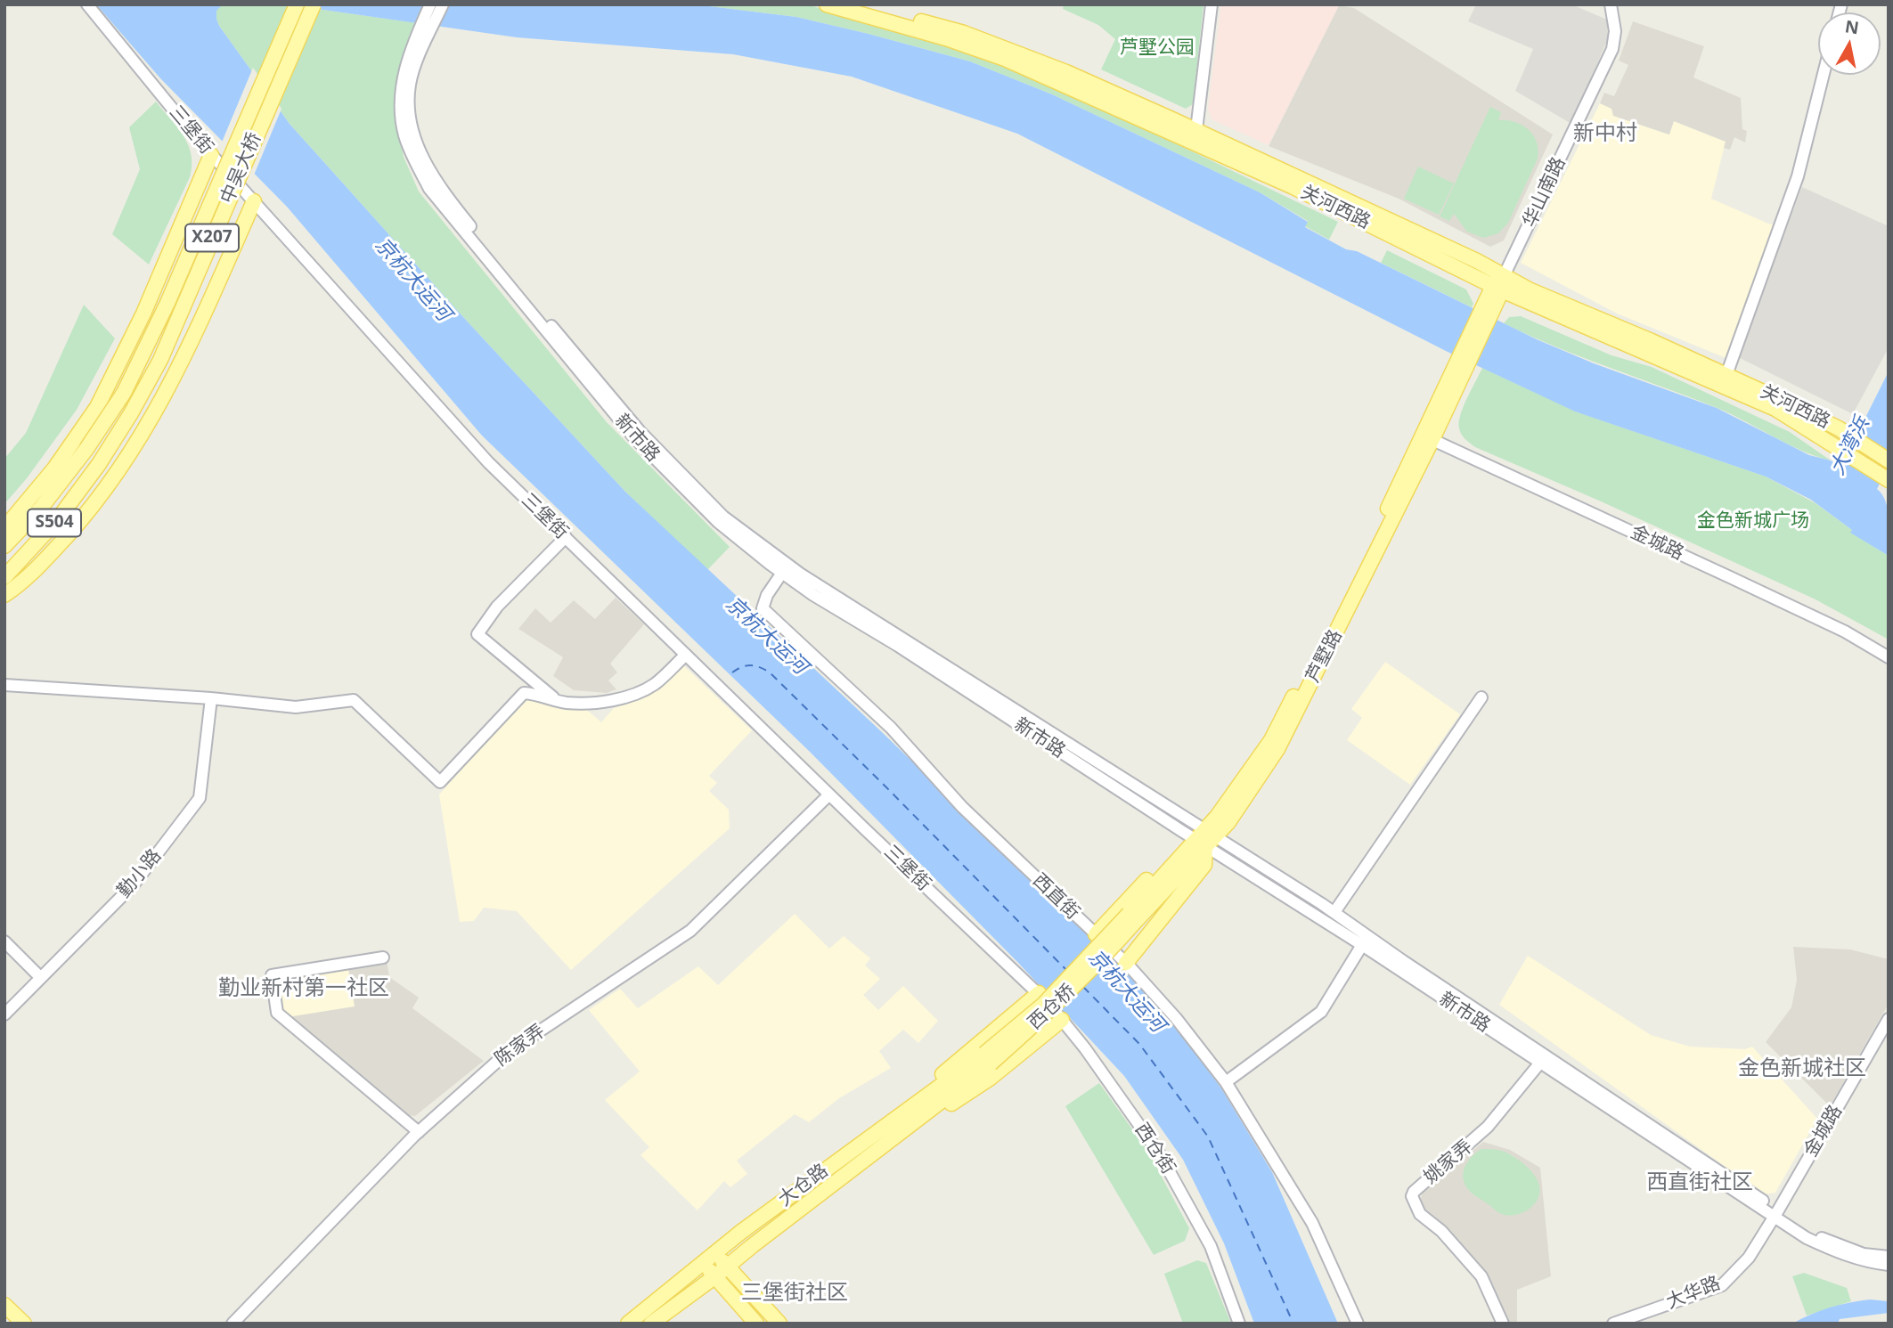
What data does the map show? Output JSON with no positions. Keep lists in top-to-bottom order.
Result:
{
  "streets": {
    "main road": [
      "中吴大桥",
      "关河西路",
      "X207",
      "S504",
      "芦墅路",
      "西仓桥",
      "大仓路"
    ],
    "street": [
      "三堡街",
      "华山南路",
      "新市路",
      "金城路",
      "勤小路",
      "西直街",
      "陈家弄",
      "西仓街",
      "姚家弄",
      "大华路"
    ]
  },
  "crossings": [
    ["三堡街", "陈家弄"],
    ["三堡街", "西仓街"],
    ["中吴大桥", "S504"],
    ["华山南路", "关河西路"],
    ["关河西路", "芦墅路"],
    ["新市路", "金城路"],
    ["新市路", "芦墅路"],
    ["新市路", "西直街"],
    ["新市路", "姚家弄"],
    ["新市路", "大华路"],
    ["金城路", "芦墅路"],
    ["金城路", "大华路"],
    ["芦墅路", "西仓桥"],
    ["西仓桥", "大仓路"]
  ],
  "districts": [
    "新中村",
    "勤业新村第一社区",
    "金色新城社区",
    "西直街社区",
    "三堡街社区"
  ],
  "water": ["京杭大运河", "大湾浜"],
  "parks": ["芦墅公园", "金色新城广场"],
  "north": "top"
}
